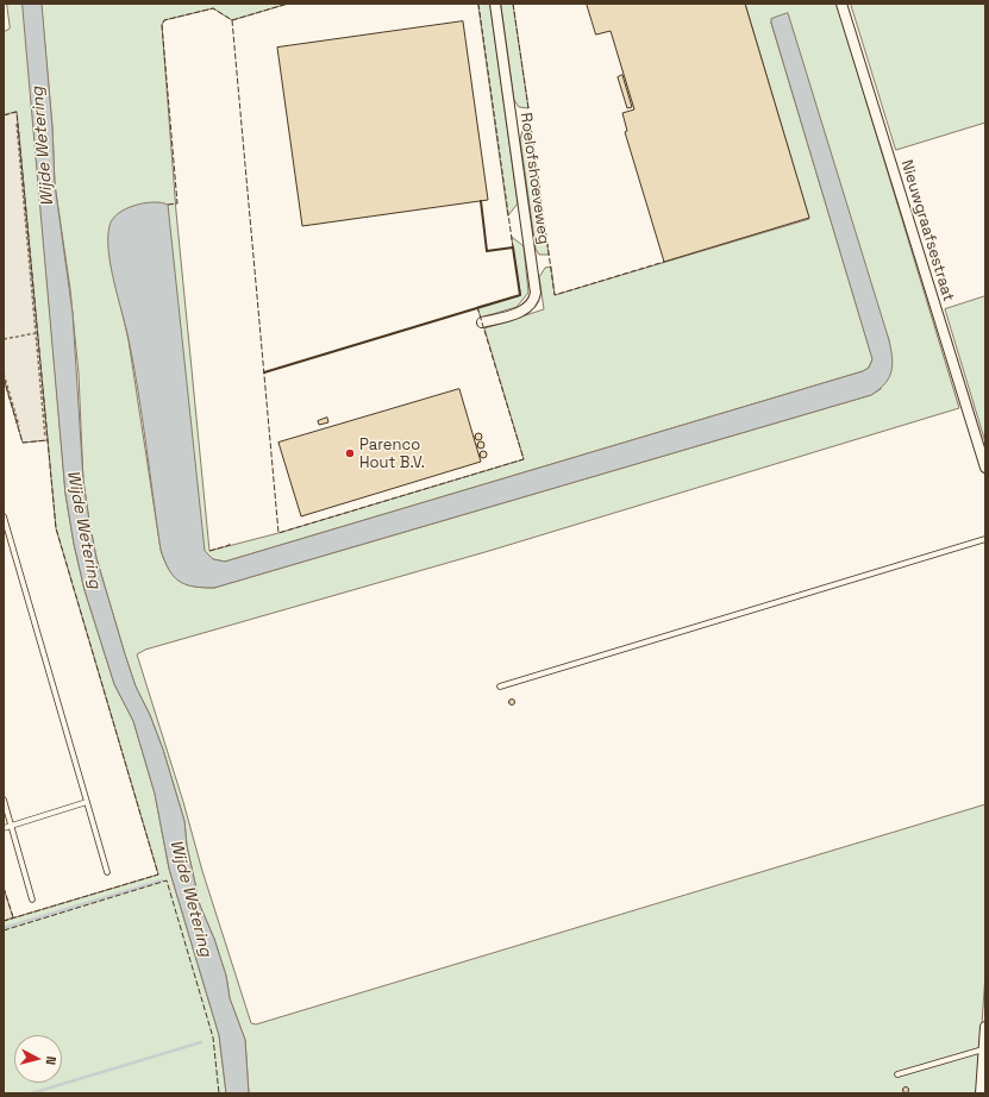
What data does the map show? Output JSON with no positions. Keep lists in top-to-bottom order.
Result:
{
  "streets": {
    "street": ["Roelofshoeveweg", "Nieuwgraafsestraat"]
  },
  "water": ["Wijde Wetering"],
  "places": ["Parenco Hout B.V."],
  "north": "right"
}
